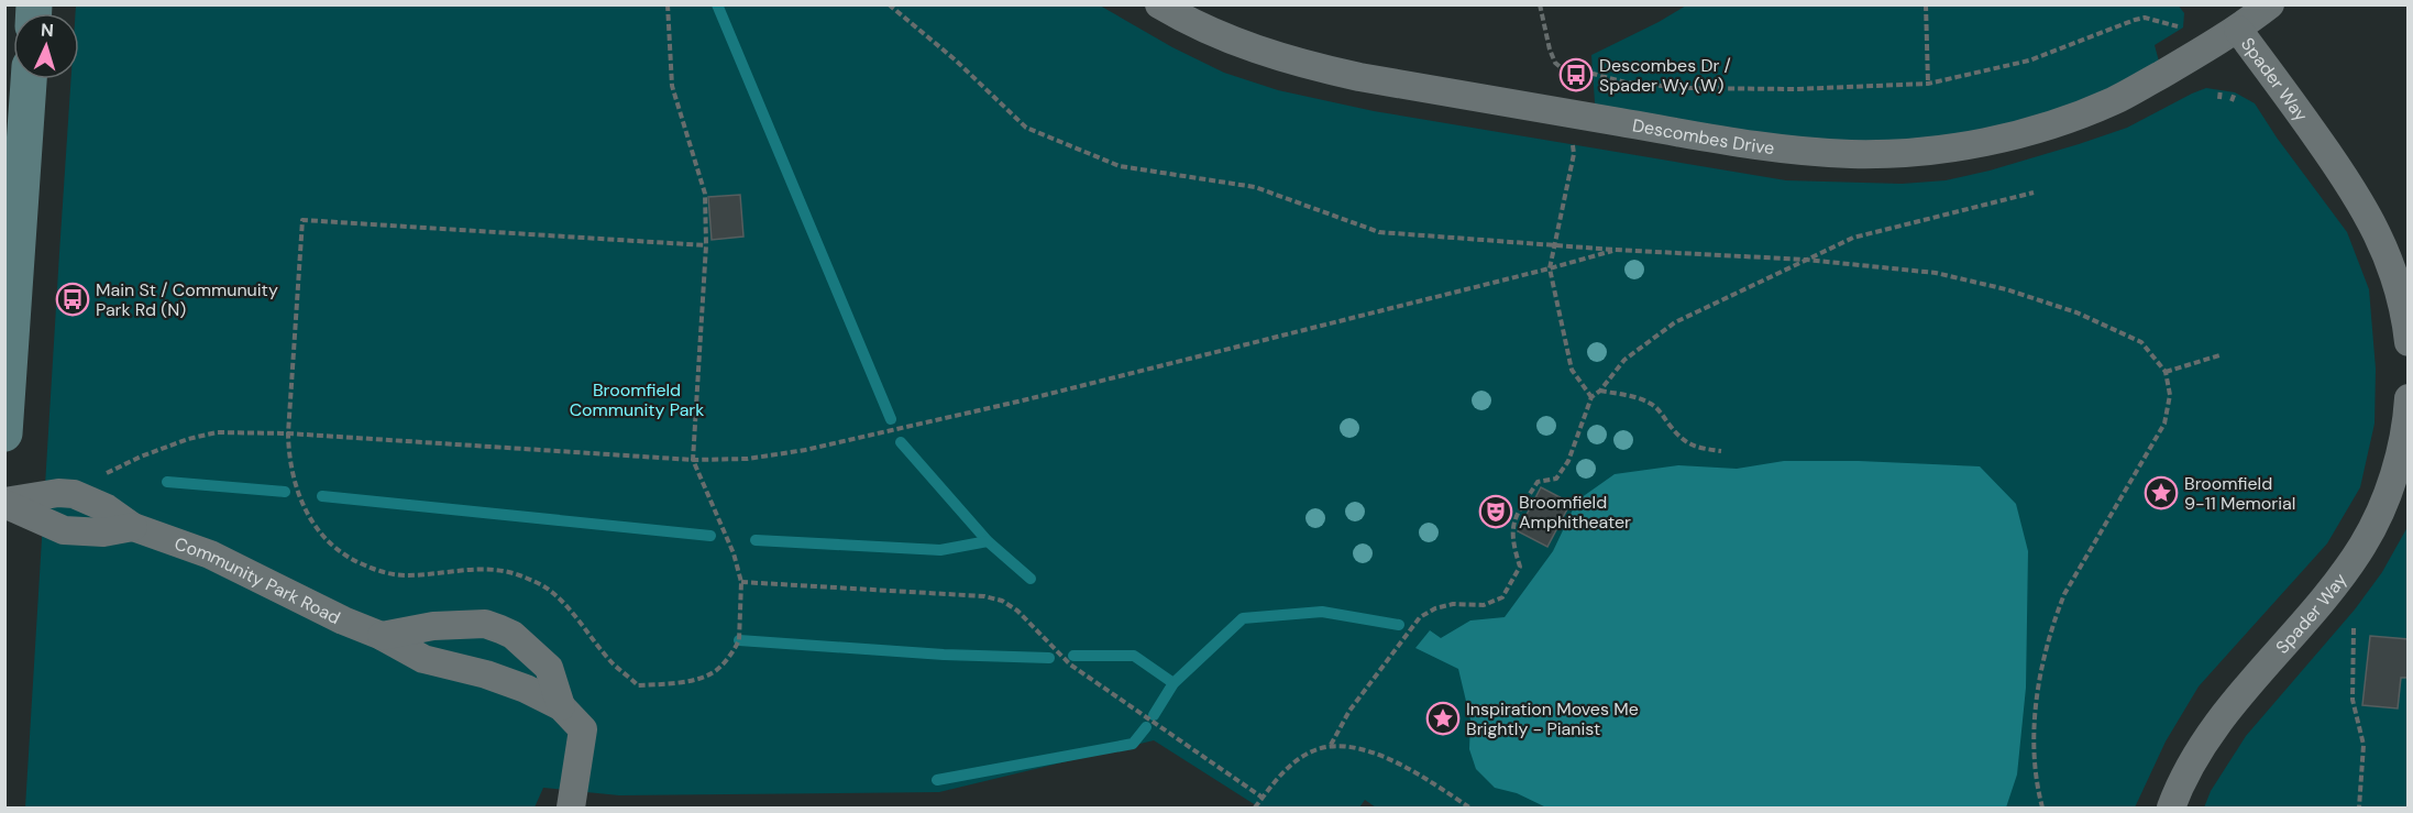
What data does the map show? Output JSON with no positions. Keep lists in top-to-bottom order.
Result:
{
  "streets": {
    "street": ["Spader Way", "Descombes Drive", "Community Park Road"]
  },
  "crossings": [
    ["Spader Way", "Descombes Drive"]
  ],
  "parks": ["Broomfield Community Park"],
  "places": {
    "bus stop": ["Descombes Dr / Spader Wy (W)", "Main St / Communuity Park Rd (N)"],
    "place": ["Broomfield 9-11 Memorial", "Inspiration Moves Me Brightly - Pianist"],
    "theatre": ["Broomfield Amphitheater"]
  },
  "north": "top"
}
